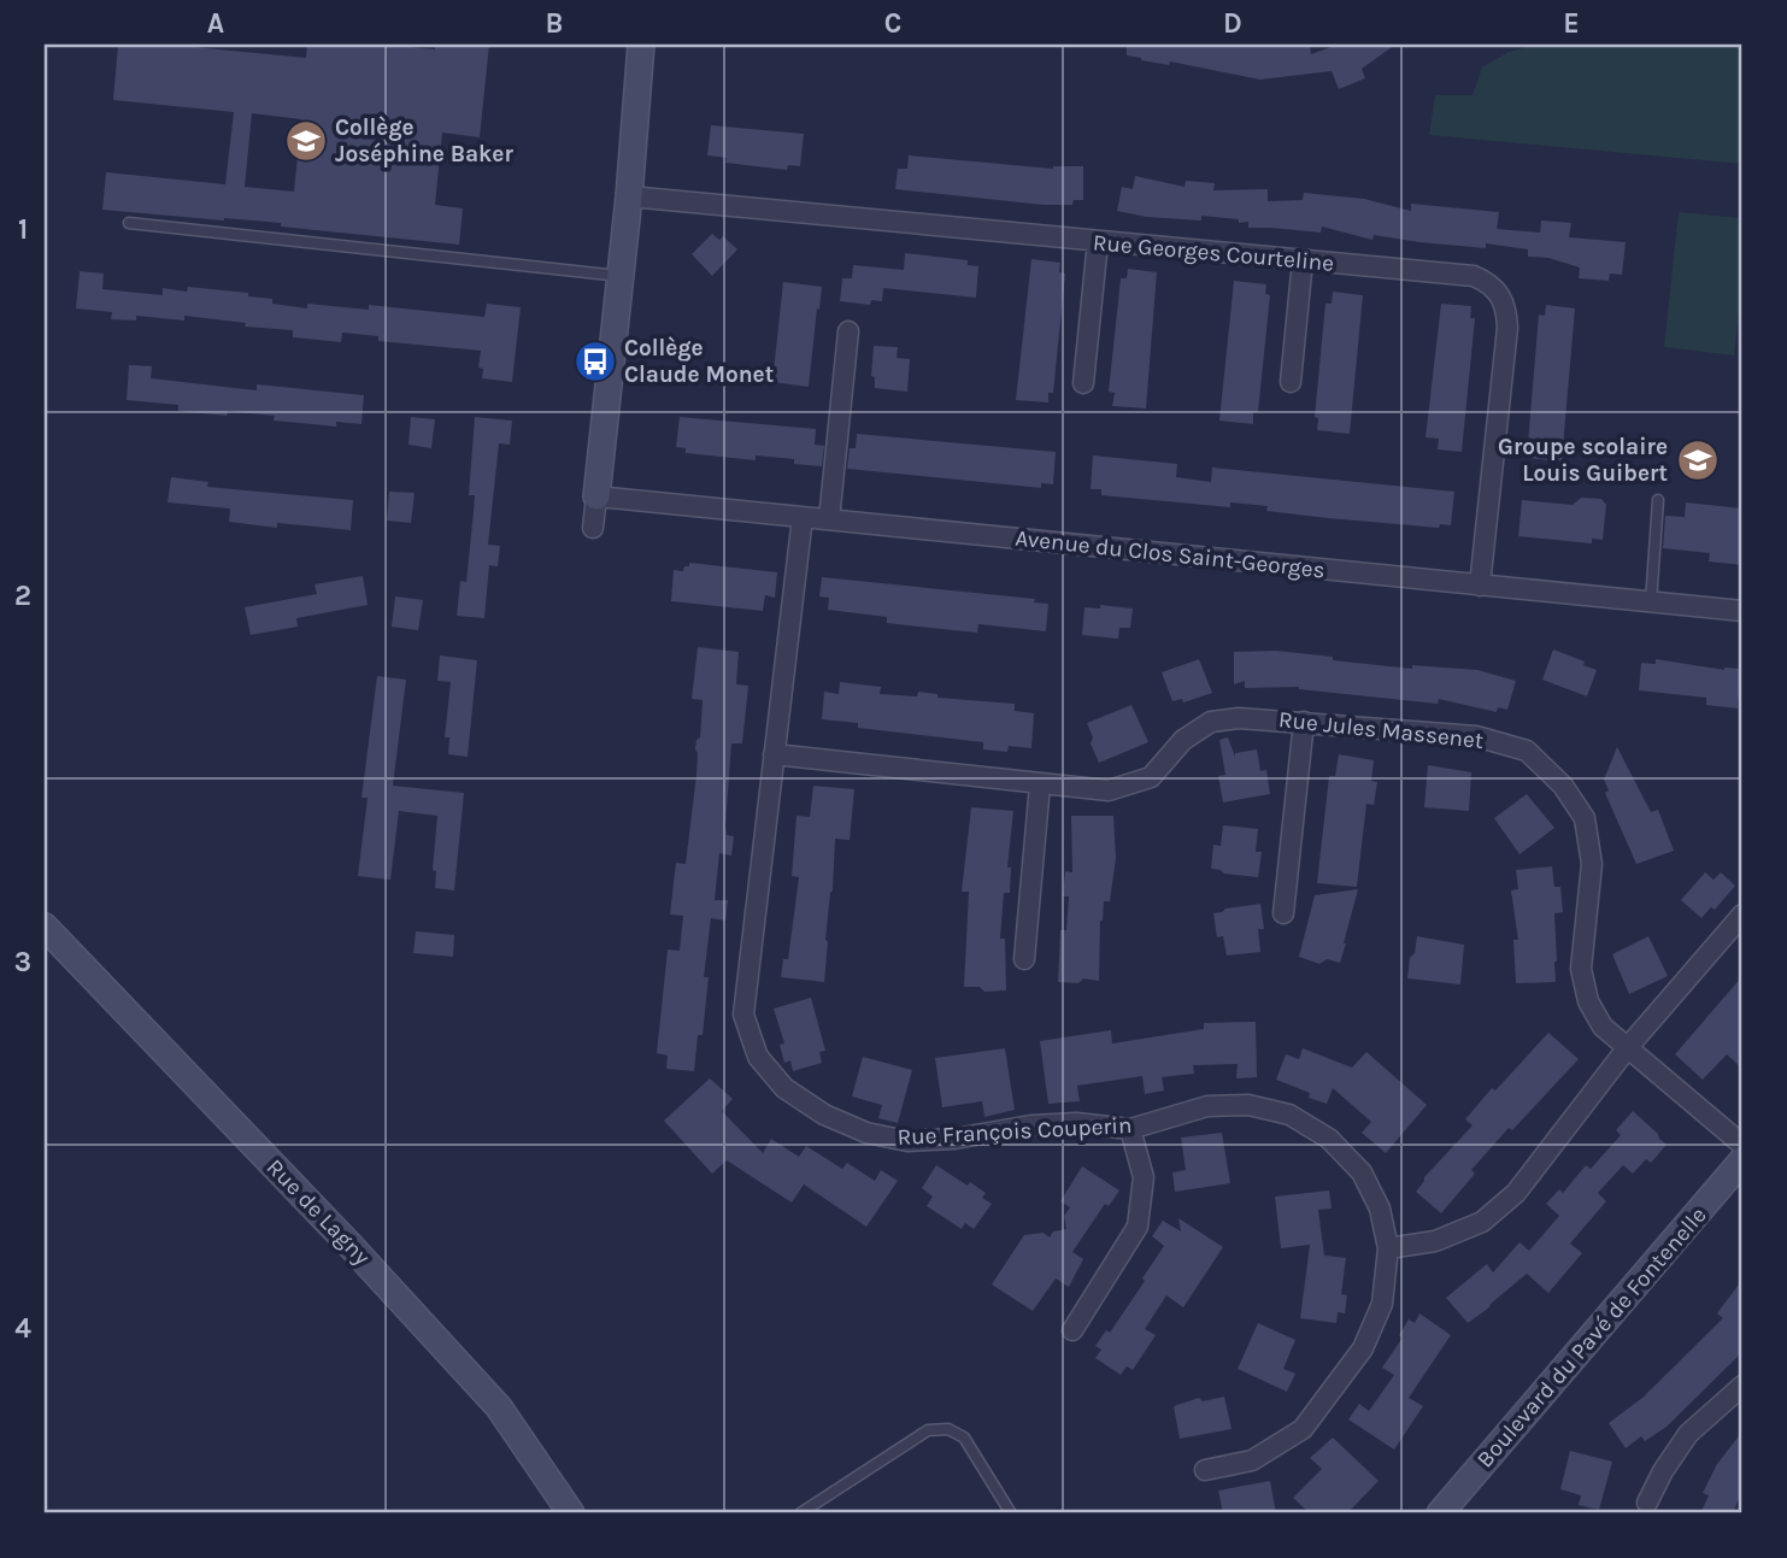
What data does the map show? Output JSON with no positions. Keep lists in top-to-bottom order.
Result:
{
  "streets": {
    "main road": ["Rue de Lagny", "Boulevard du Pavé de Fontenelle"],
    "street": [
      "Rue Georges Courteline",
      "Avenue du Clos Saint-Georges",
      "Rue Jules Massenet",
      "Rue François Couperin"
    ]
  },
  "crossings": [
    ["Rue Georges Courteline", "Avenue du Clos Saint-Georges"],
    ["Avenue du Clos Saint-Georges", "Rue François Couperin"],
    ["Rue Jules Massenet", "Rue François Couperin"]
  ],
  "places": {
    "school or university": ["Collège Joséphine Baker", "Groupe scolaire Louis Guibert"],
    "bus stop": ["Collège Claude Monet"]
  },
  "grid": {
    "columns": [
      "A",
      "B",
      "C",
      "D",
      "E"
    ],
    "rows": [
      "1",
      "2",
      "3",
      "4"
    ]
  }
}
